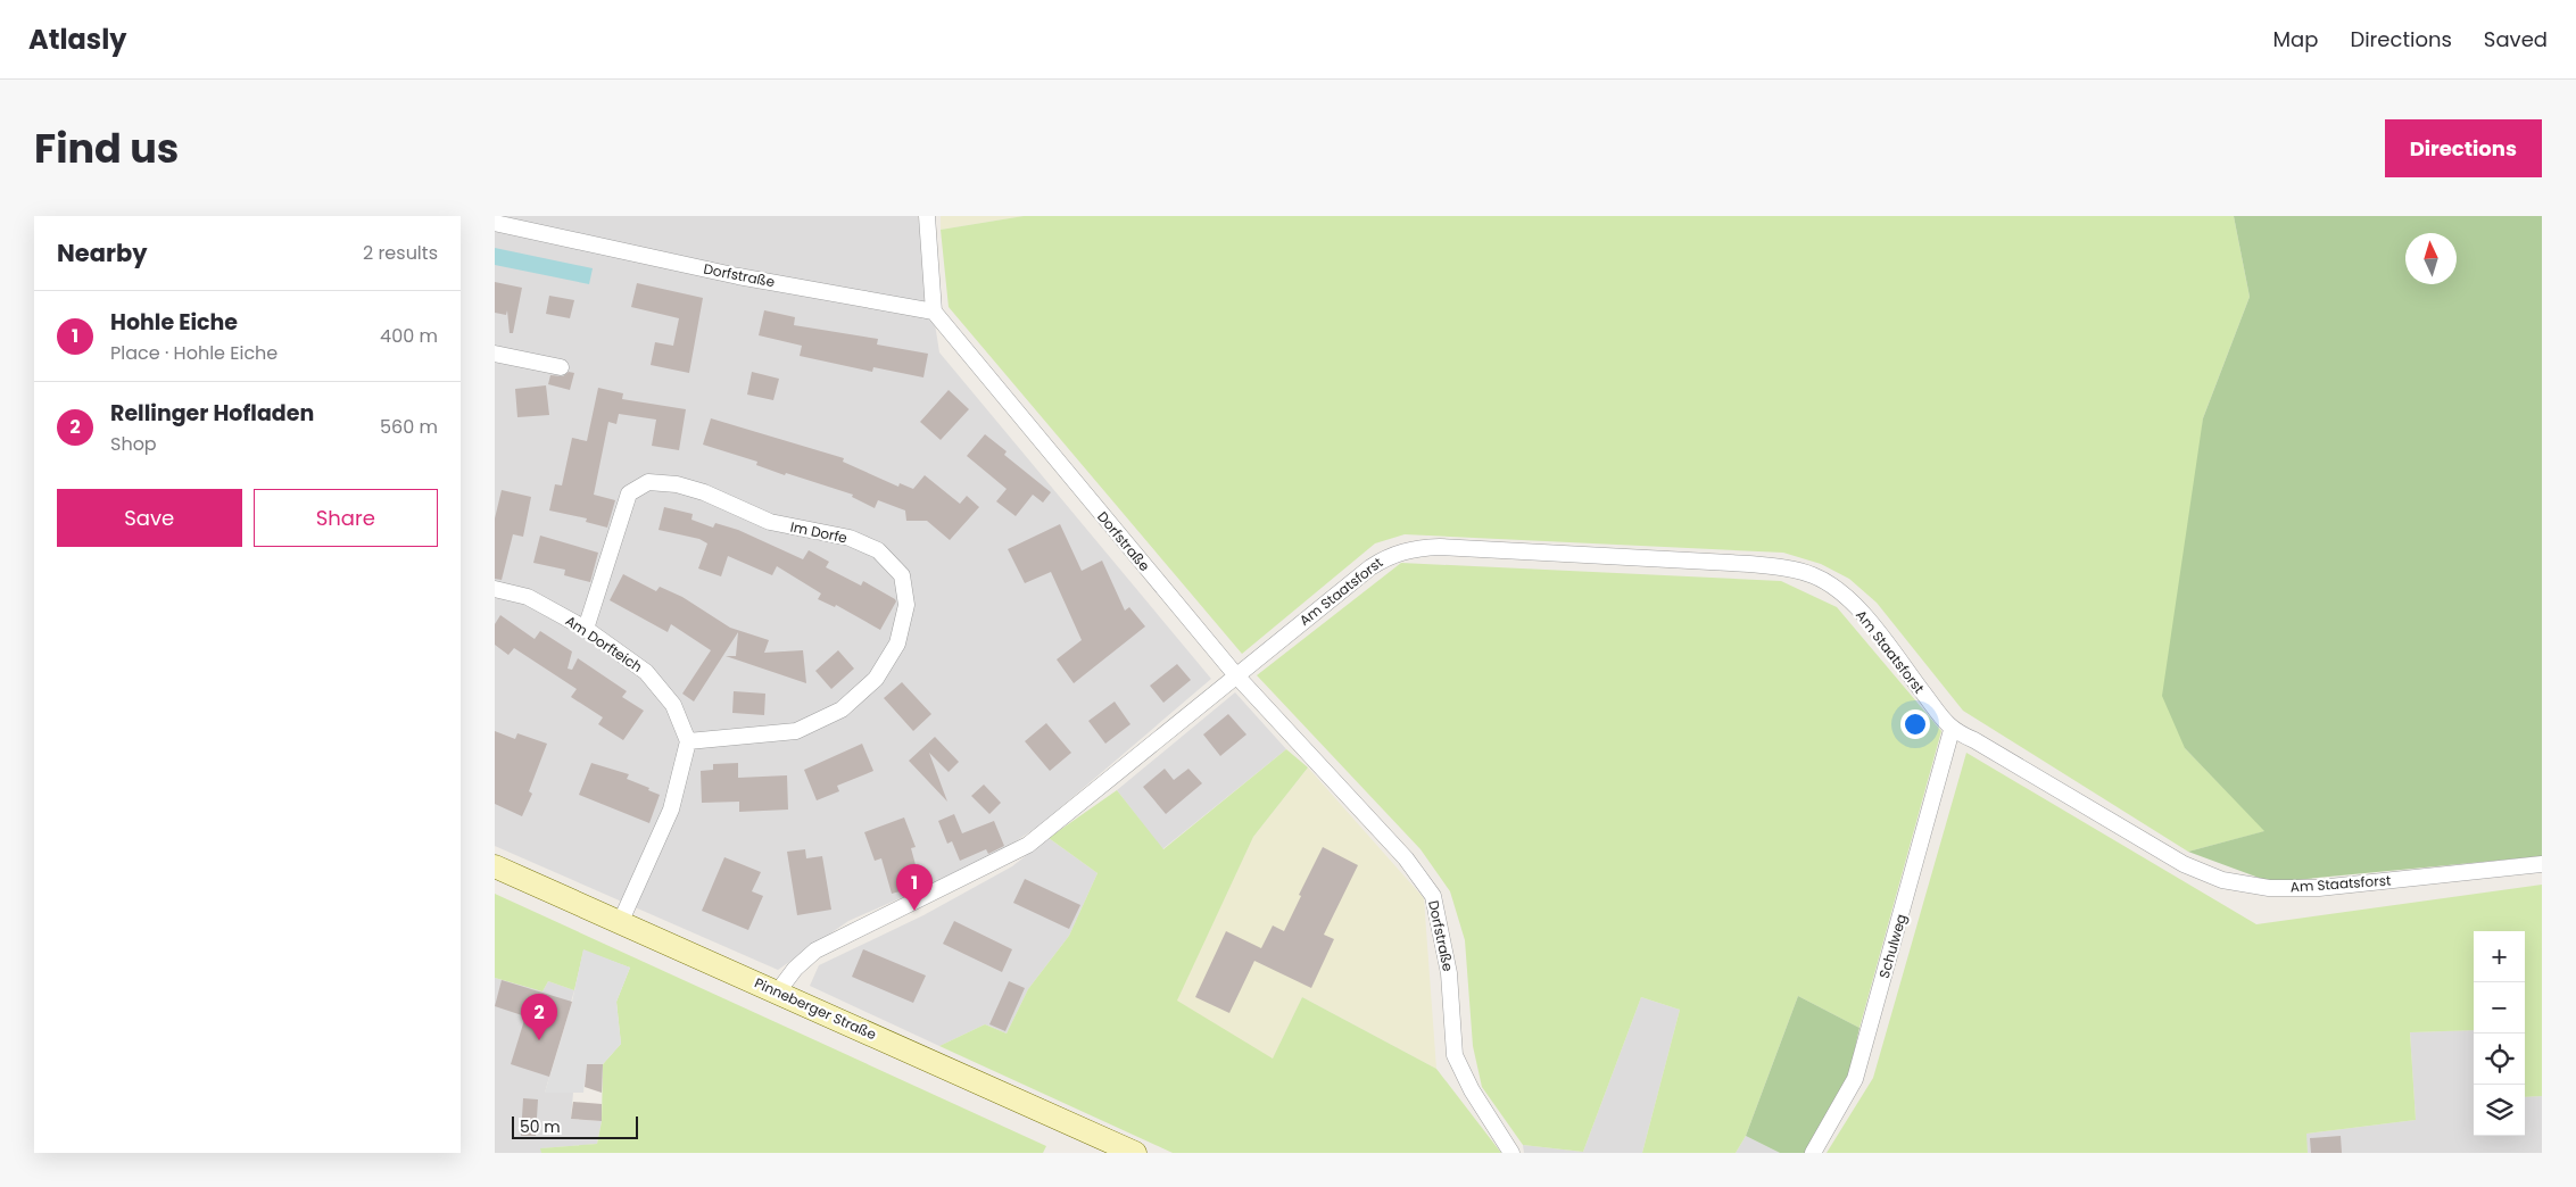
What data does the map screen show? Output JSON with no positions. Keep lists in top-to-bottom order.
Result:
{
  "streets": {
    "main road": ["Pinneberger Straße"],
    "street": [
      "Dorfstraße",
      "Im Dorfe",
      "Am Staatsforst",
      "Am Dorfteich",
      "Schulweg"
    ]
  },
  "crossings": [
    ["Dorfstraße", "Am Staatsforst"],
    ["Im Dorfe", "Am Dorfteich"],
    ["Am Staatsforst", "Schulweg"],
    ["Am Staatsforst", "Pinneberger Straße"]
  ],
  "scale_bar": "50 m",
  "north": "top",
  "page": {
    "header": "Atlasly",
    "nav": ["Map", "Directions", "Saved"],
    "title": "Find us",
    "buttons": [
      "Directions",
      ["Save", "Share"]
    ],
    "heading": ["Nearby", "2 results"],
    "list": [
      {
        "mark": "1",
        "name": "Hohle Eiche",
        "note": "Place · Hohle Eiche",
        "value": "400 m"
      },
      {
        "mark": "2",
        "name": "Rellinger Hofladen",
        "note": "Shop",
        "value": "560 m"
      }
    ],
    "pins": ["1", "2"],
    "map_buttons": ["+", "−"],
    "scale": "50 m"
  }
}
